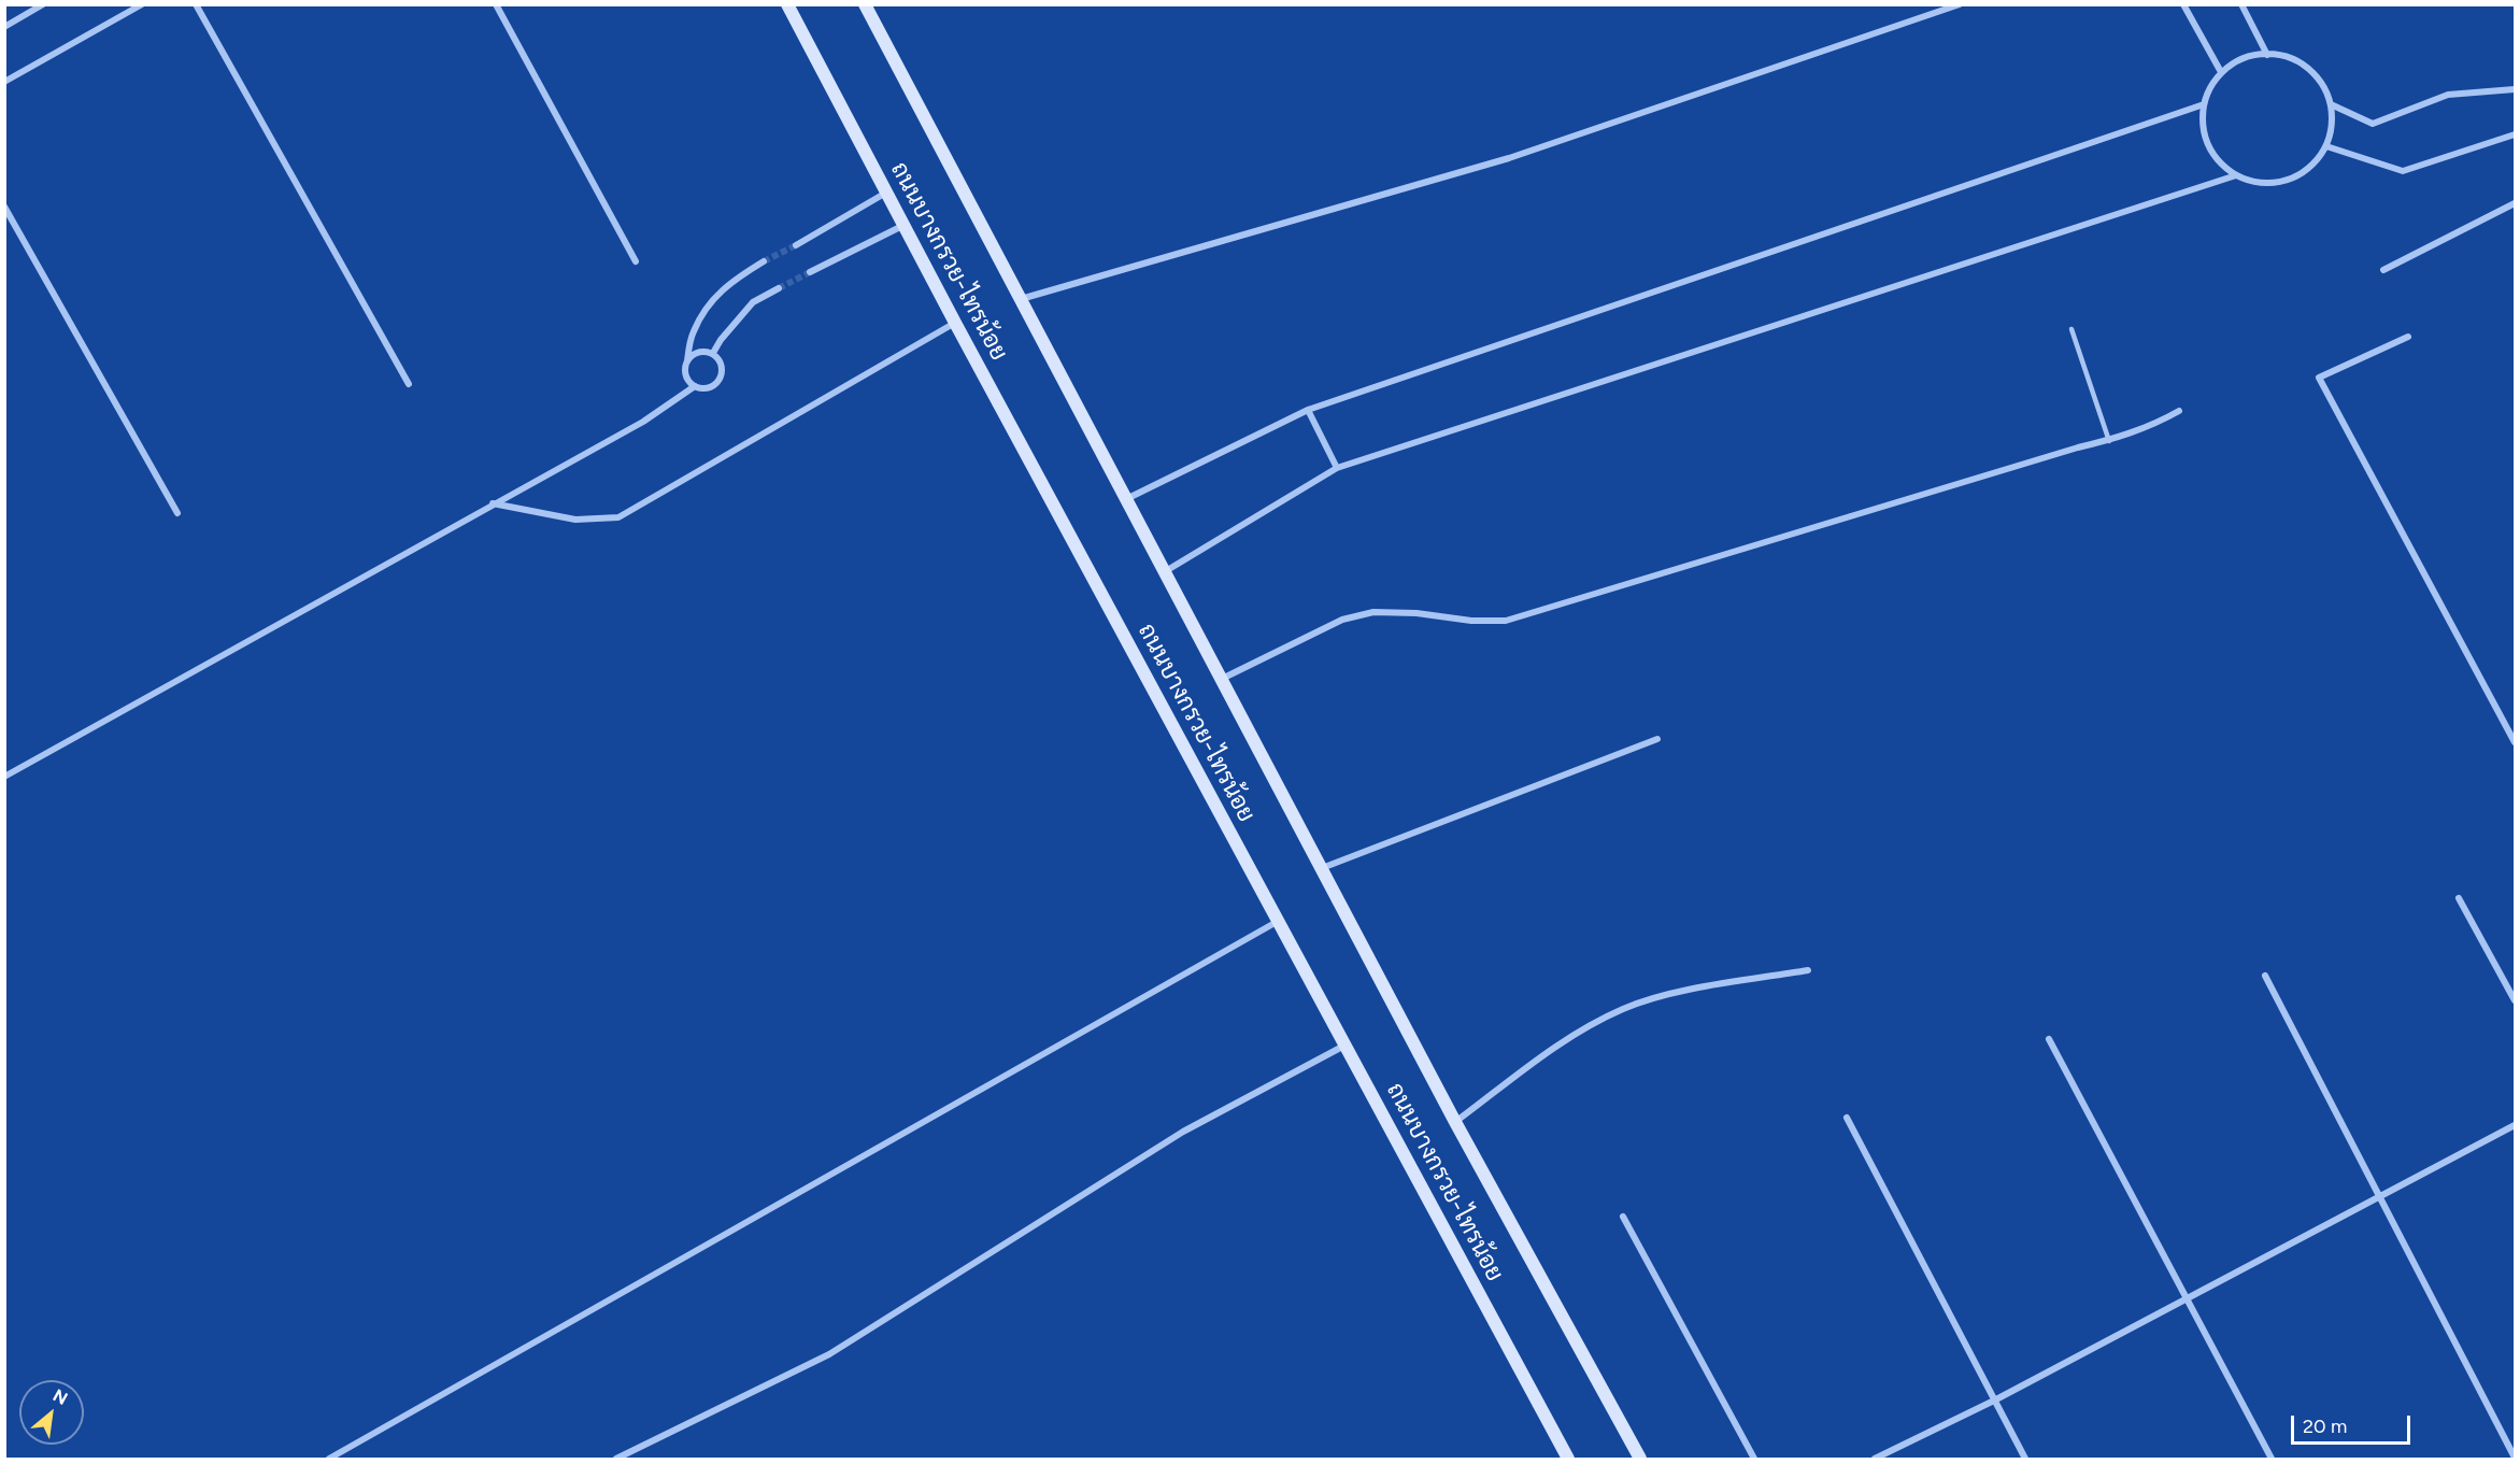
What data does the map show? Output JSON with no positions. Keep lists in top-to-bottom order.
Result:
{
  "streets": {
    "main road": ["ถนนบางกรวย-ไทรน้อย"]
  },
  "scale_bar": "20 m",
  "north": "top right"
}
